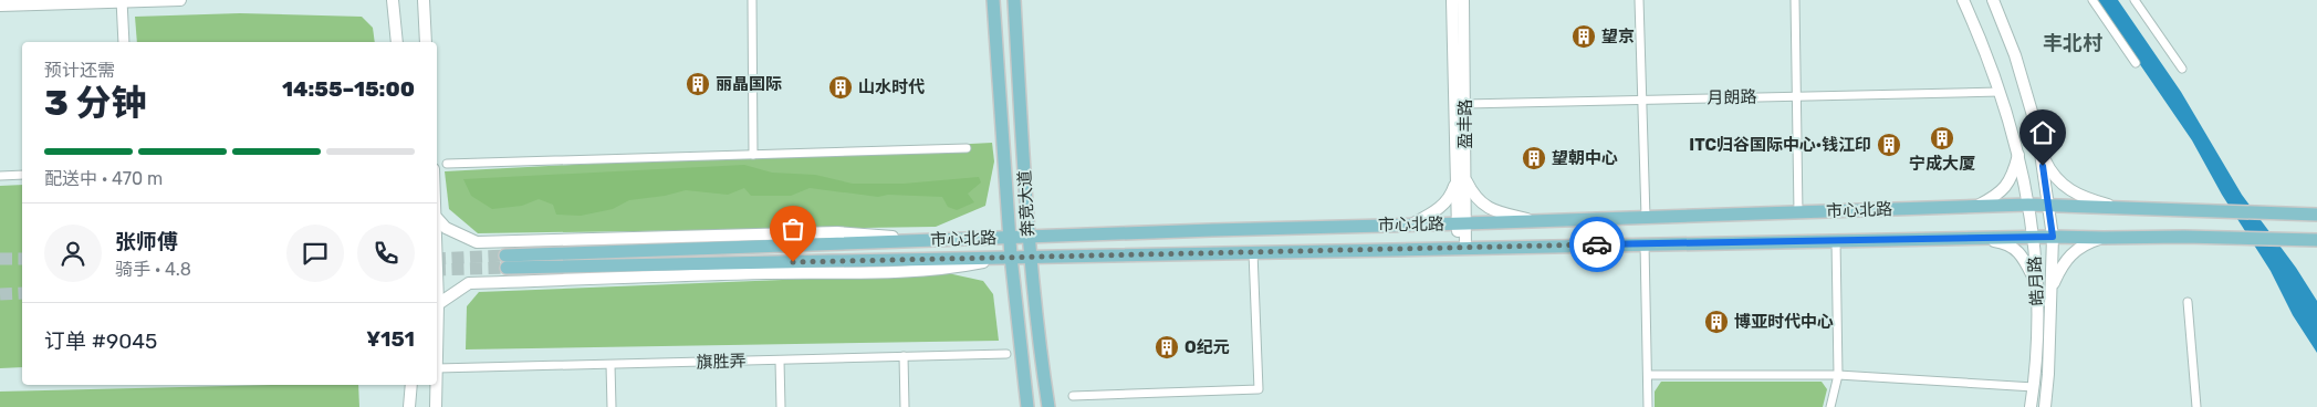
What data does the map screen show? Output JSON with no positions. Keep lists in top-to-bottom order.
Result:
{
  "streets": {
    "main road": [
      "盈丰路",
      "奔竞大道",
      "市心北路",
      "皓月路"
    ],
    "street": ["月朗路", "旗胜弄"]
  },
  "crossings": [
    ["月朗路", "盈丰路"],
    ["月朗路", "皓月路"],
    ["盈丰路", "市心北路"],
    ["奔竞大道", "市心北路"],
    ["市心北路", "皓月路"]
  ],
  "districts": ["丰北村"],
  "places": {
    "building": [
      "望京",
      "丽晶国际",
      "山水时代",
      "宁成大厦",
      "ITC归谷国际中心·钱江印",
      "望朝中心",
      "博亚时代中心",
      "O纪元"
    ]
  },
  "page": {
    "heading": ["3 分钟", "预计还需", "14:55–15:00"],
    "panel": [
      "张师傅",
      "骑手 · 4.8",
      "订单 #9045",
      "¥151"
    ],
    "bar": "配送中 · 470 m"
  }
}
